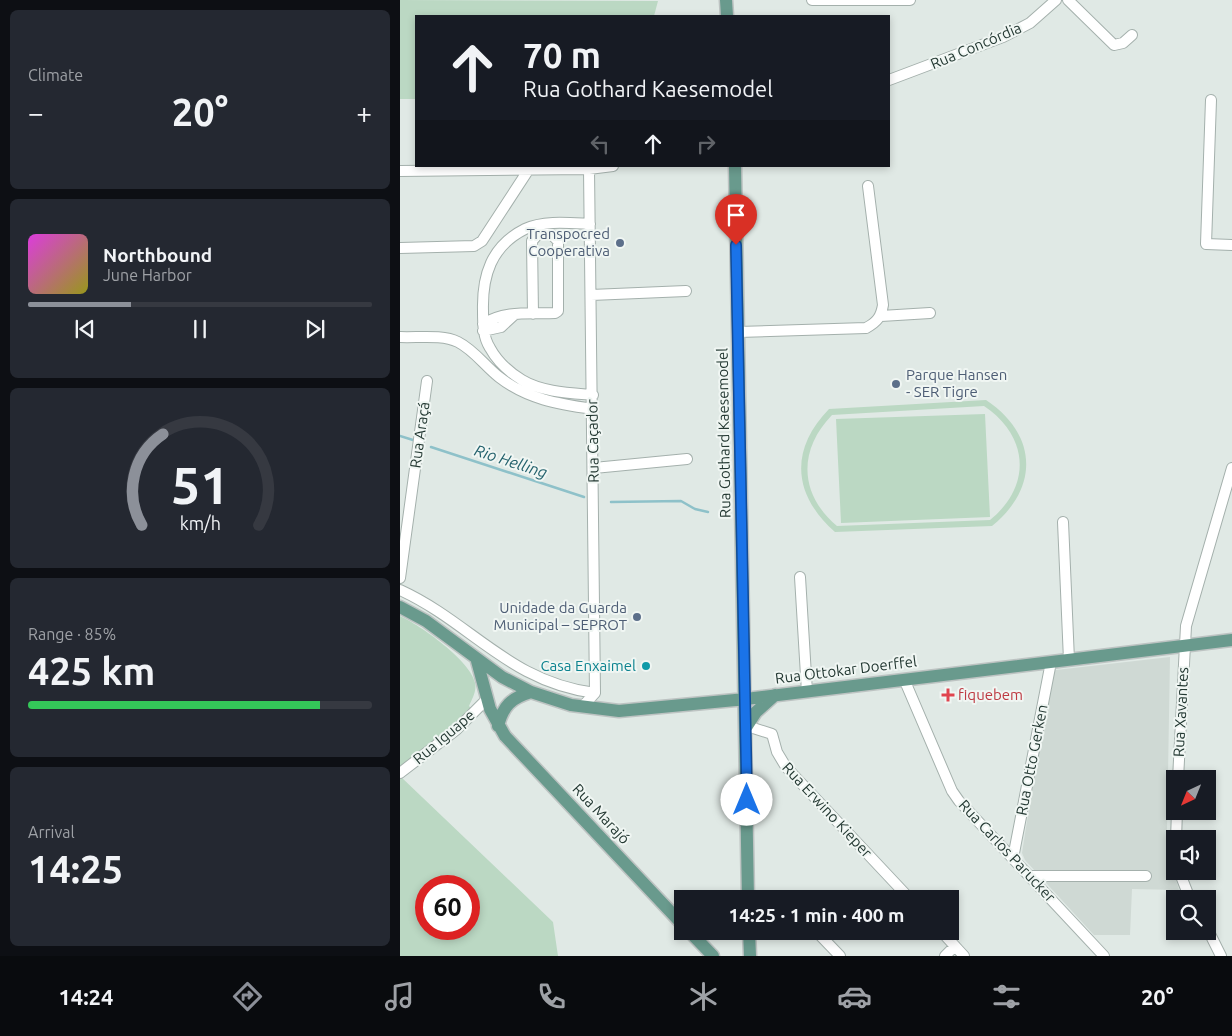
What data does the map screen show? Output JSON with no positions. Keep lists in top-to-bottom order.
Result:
{
  "streets": {
    "main road": ["Rua Gothard Kaesemodel", "Rua Ottokar Doerffel", "Rua Marajó"],
    "street": [
      "Rua Concórdia",
      "Rua Araçá",
      "Rua Caçador",
      "Rua Xavantes",
      "Rua Iguape",
      "Rua Otto Gerken",
      "Rua Erwino Kieper",
      "Rua Carlos Parucker"
    ]
  },
  "crossings": [
    ["Rua Gothard Kaesemodel", "Rua Ottokar Doerffel"],
    ["Rua Gothard Kaesemodel", "Rua Erwino Kieper"],
    ["Rua Ottokar Doerffel", "Rua Xavantes"],
    ["Rua Ottokar Doerffel", "Rua Otto Gerken"],
    ["Rua Ottokar Doerffel", "Rua Marajó"],
    ["Rua Ottokar Doerffel", "Rua Carlos Parucker"],
    ["Rua Iguape", "Rua Marajó"],
    ["Rua Otto Gerken", "Rua Carlos Parucker"]
  ],
  "water": ["Rio Helling"],
  "places": {
    "other": [
      "Transpocred Cooperativa",
      "Parque Hansen - SER Tigre",
      "Unidade da Guarda Municipal – SEPROT",
      "Casa Enxaimel"
    ],
    "health": ["fiquebem"]
  },
  "north": "bottom left",
  "page": {
    "tile": [
      "Climate",
      ["Range · 85%", "425 km"],
      ["Arrival", "14:25"]
    ],
    "turn": ["70 m", "Rua Gothard Kaesemodel"],
    "heat": ["−", "20°", "+"],
    "song": ["Northbound", "June Harbor"],
    "limit": "60",
    "trip": "14:25 · 1 min · 400 m",
    "tabs": ["14:24", "20°"],
    "gauge": ["51", "km/h"]
  }
}
